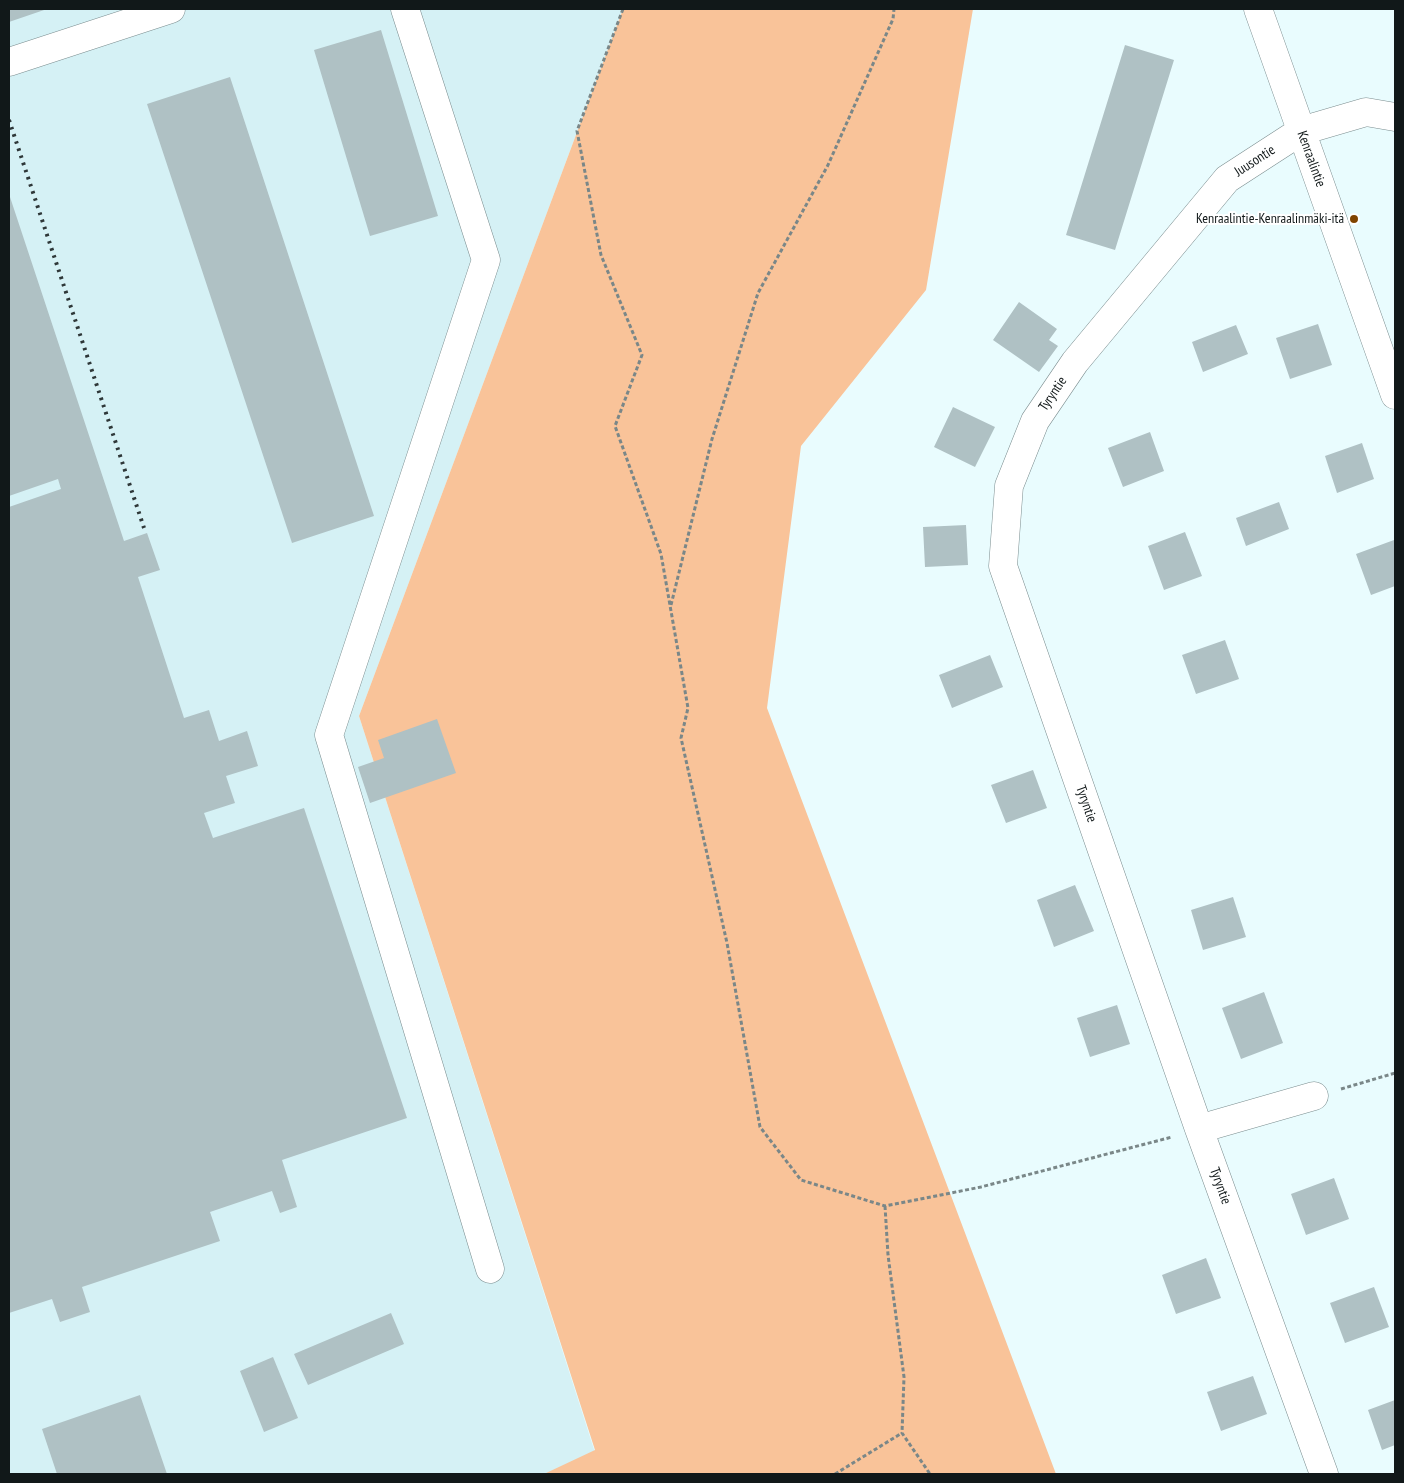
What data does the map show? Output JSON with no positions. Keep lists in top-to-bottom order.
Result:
{
  "streets": {
    "street": ["Kenraalintie", "Juusontie", "Tyryntie"]
  },
  "crossings": [
    ["Kenraalintie", "Juusontie"],
    ["Juusontie", "Tyryntie"]
  ],
  "places": ["Kenraalintie-Kenraalinmäki-itä"]
}
